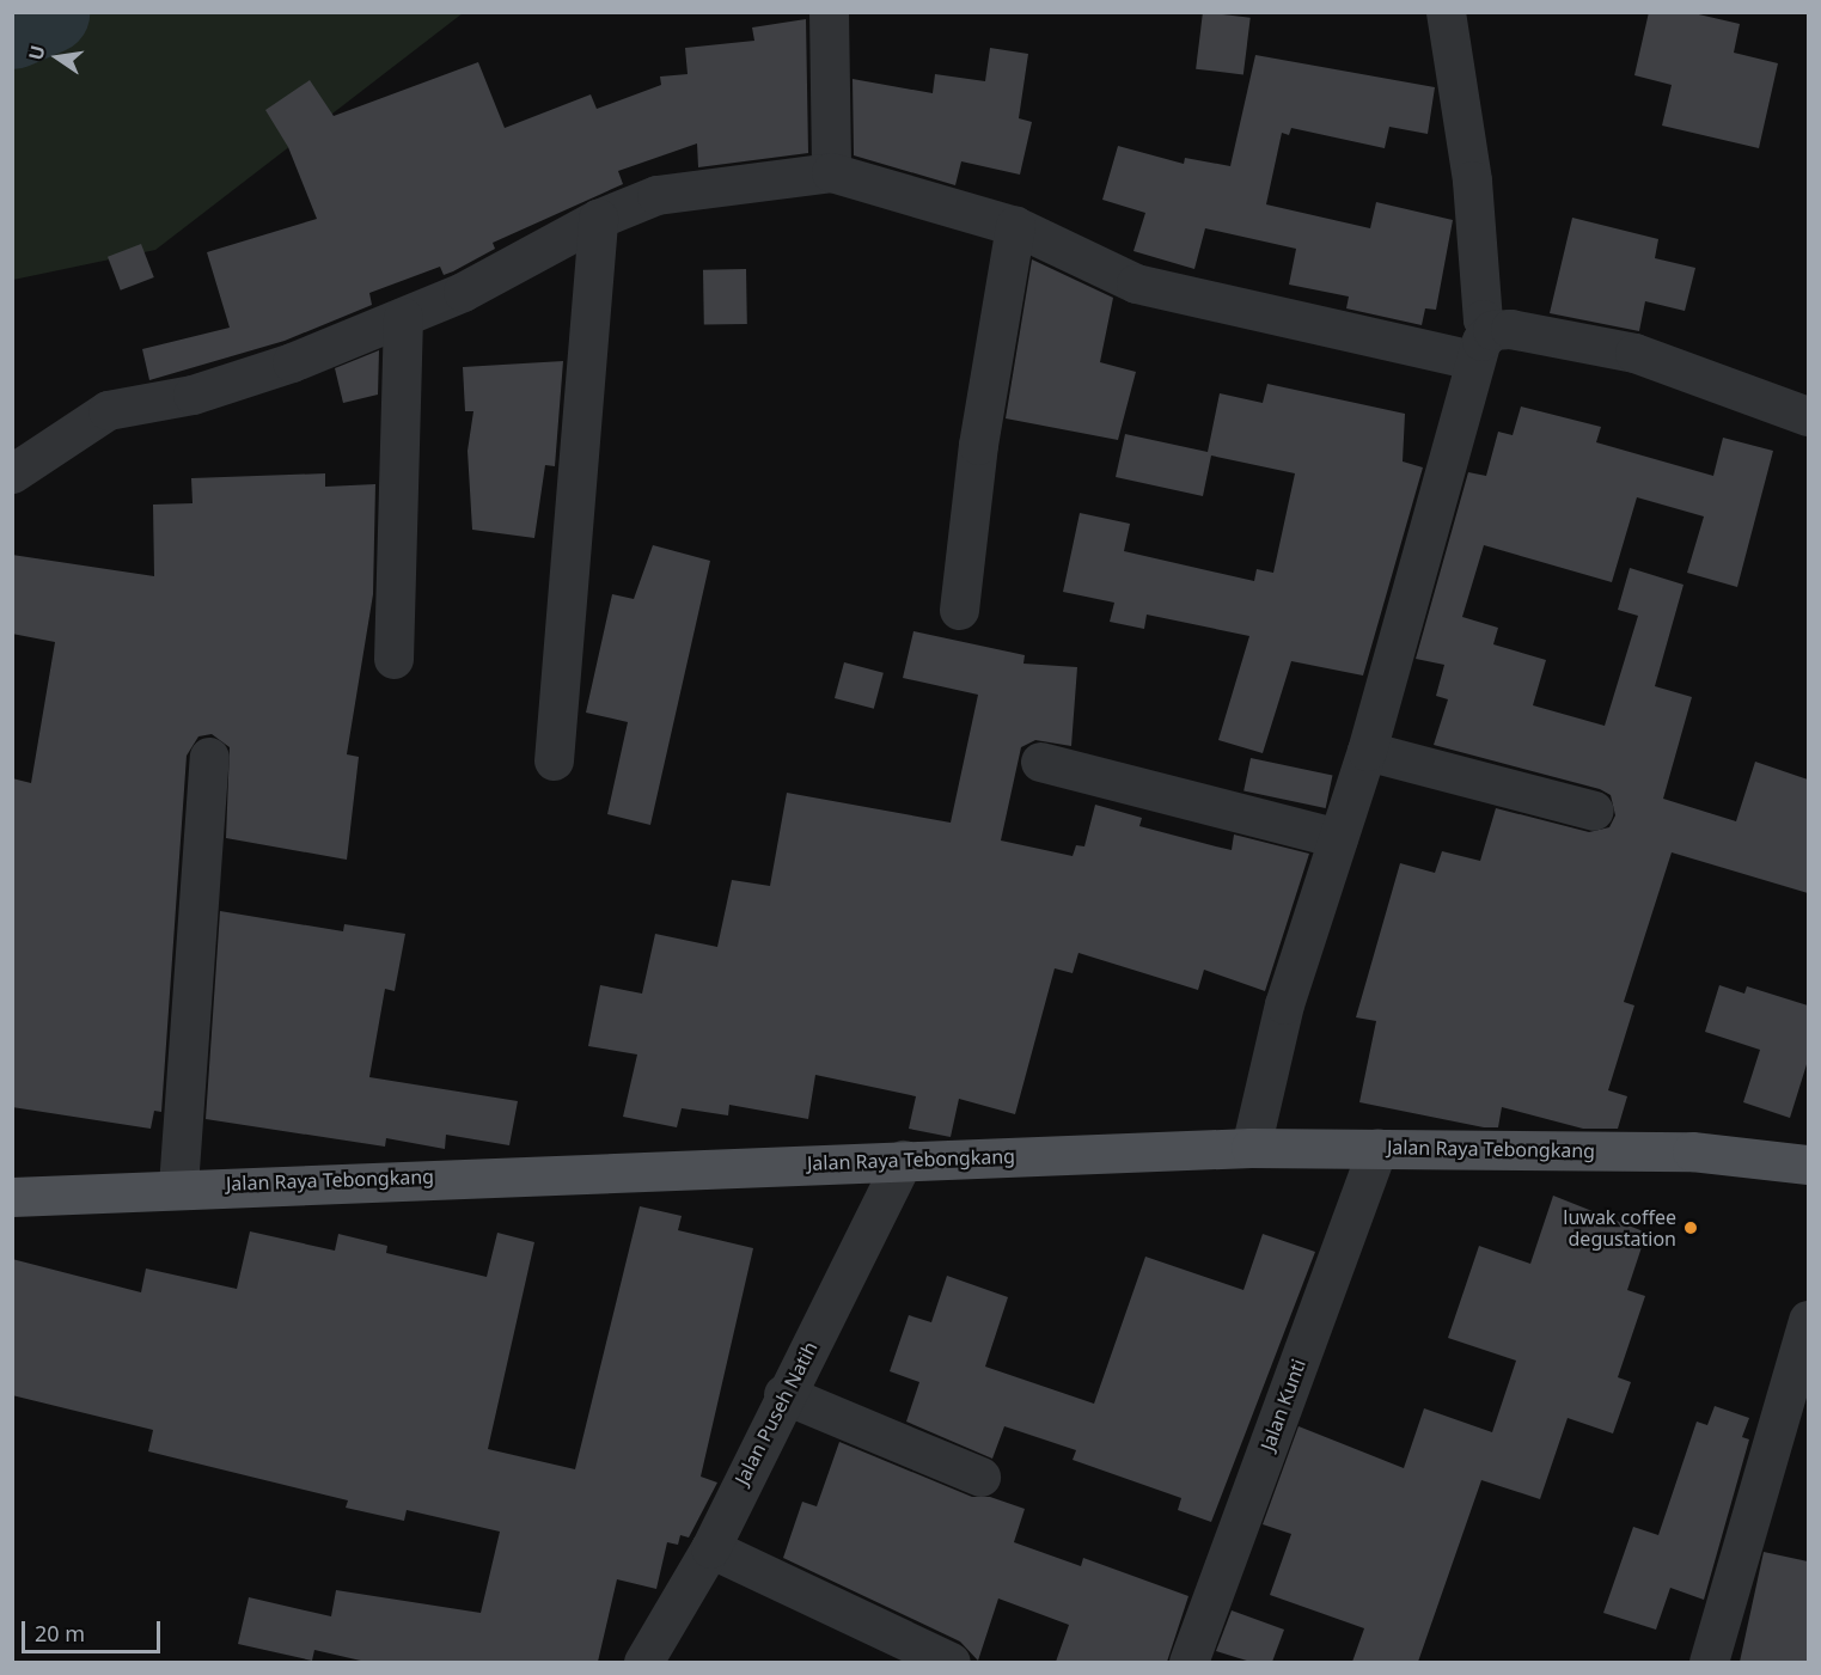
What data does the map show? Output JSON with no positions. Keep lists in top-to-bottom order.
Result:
{
  "streets": {
    "main road": ["Jalan Raya Tebongkang"],
    "street": ["Jalan Kunti", "Jalan Puseh Natih"]
  },
  "crossings": [
    ["Jalan Raya Tebongkang", "Jalan Kunti"],
    ["Jalan Raya Tebongkang", "Jalan Puseh Natih"]
  ],
  "places": ["luwak coffee degustation"],
  "scale_bar": "20 m",
  "north": "left"
}
